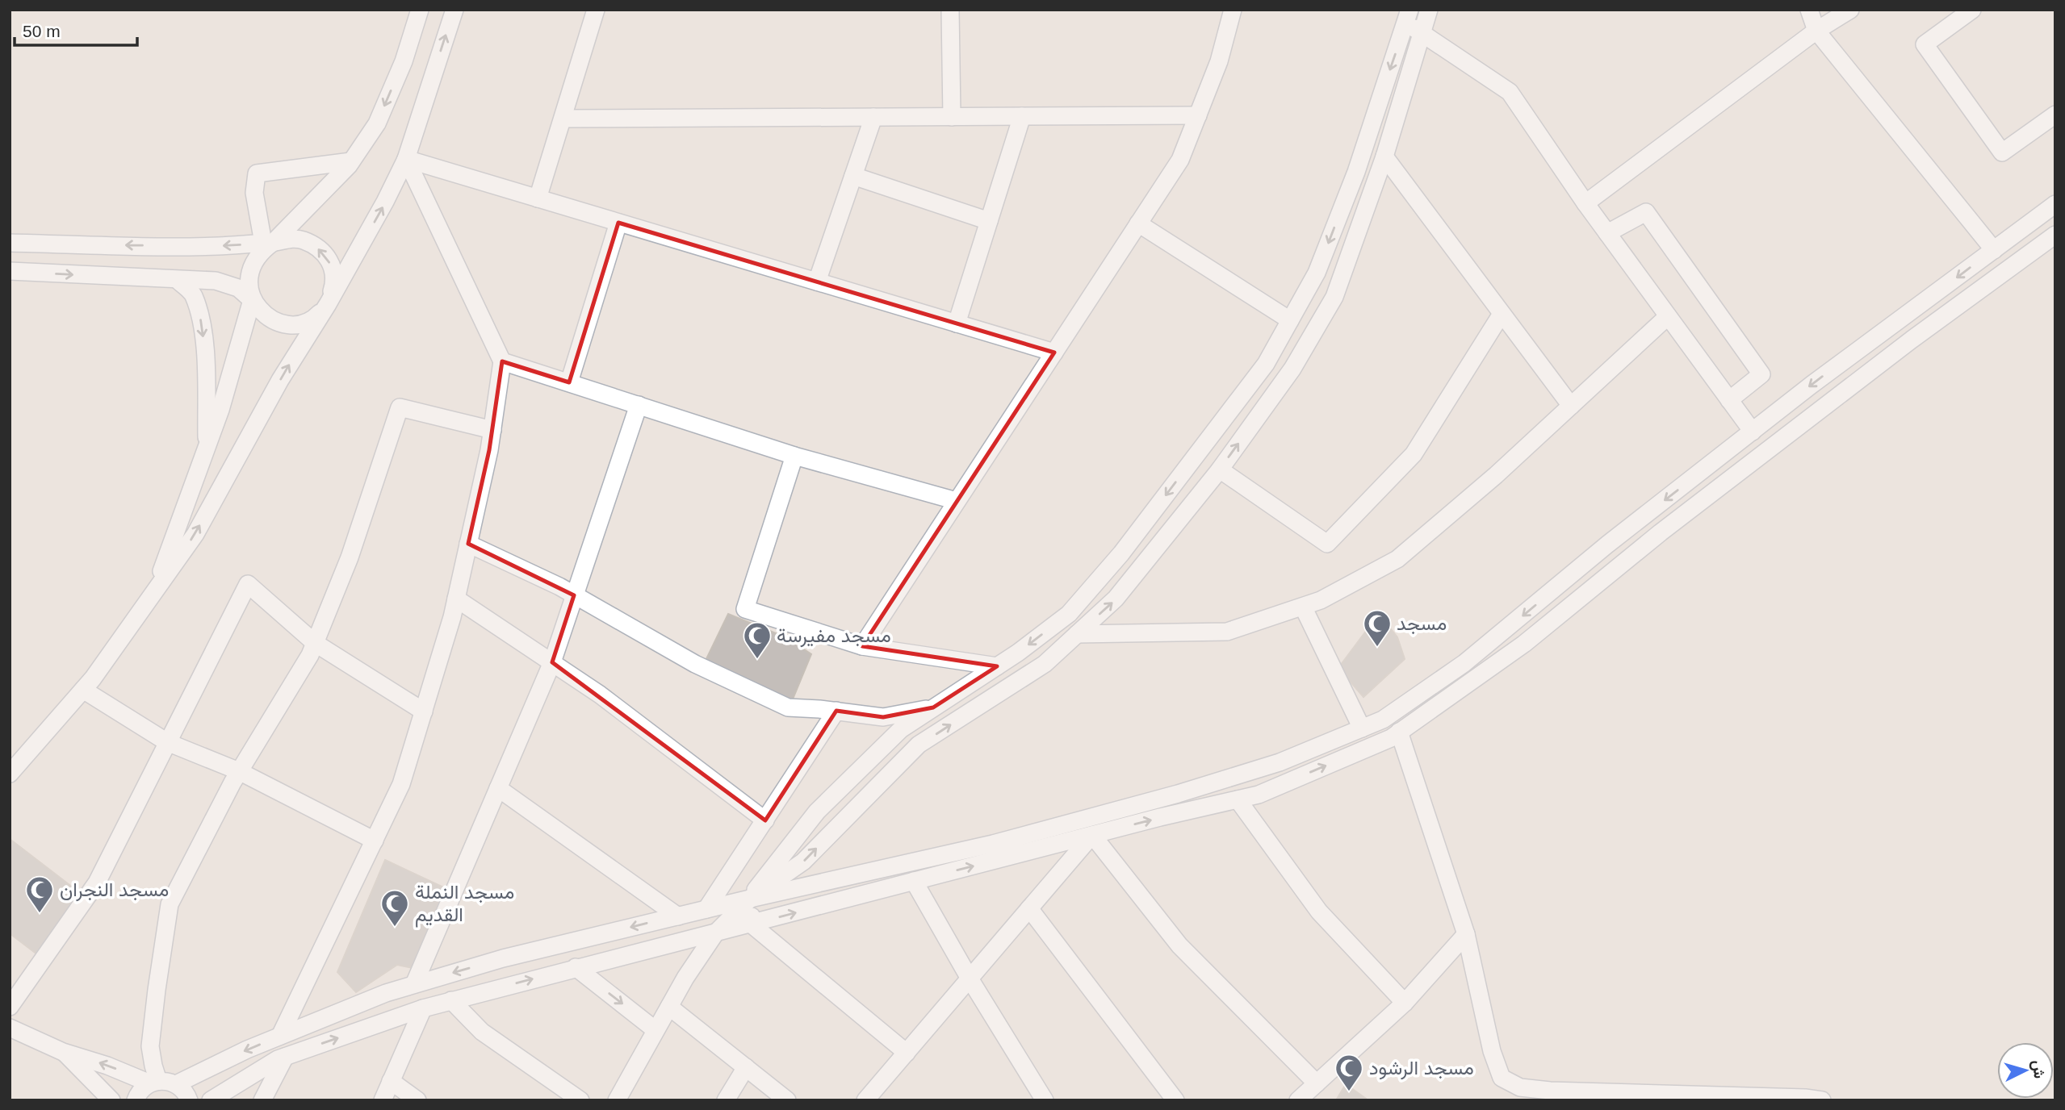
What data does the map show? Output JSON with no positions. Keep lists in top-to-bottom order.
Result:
{
  "places": {
    "mosque": [
      "مسجد",
      "مسجد مفيرسة",
      "مسجد النجران",
      "مسجد النملة القديم",
      "مسجد الرشود"
    ]
  },
  "scale_bar": "50 m",
  "north": "right"
}
